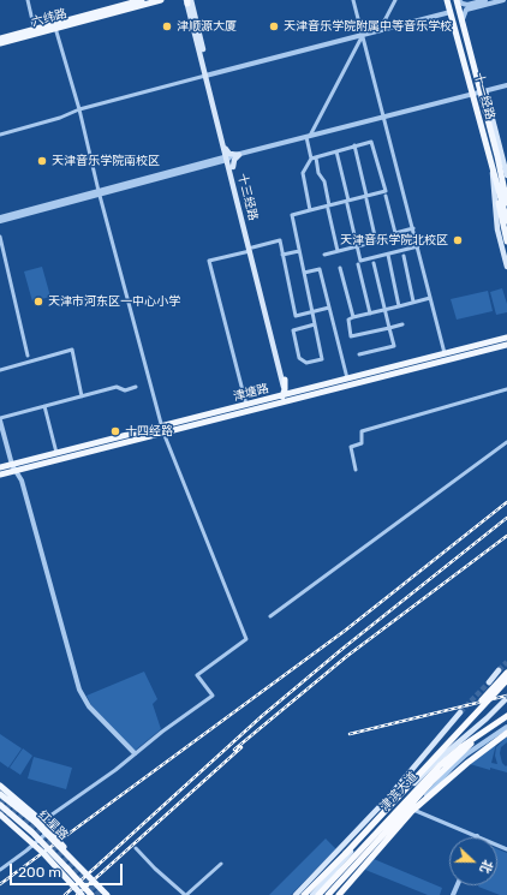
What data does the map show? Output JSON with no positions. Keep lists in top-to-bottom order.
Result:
{
  "streets": {
    "highway": ["津滨大道", "红星路"],
    "main road": [
      "六纬路",
      "十一经路",
      "十三经路",
      "津塘路"
    ]
  },
  "places": [
    "津顺源大厦",
    "天津音乐学院附属中等音乐学校",
    "天津音乐学院南校区",
    "天津音乐学院北校区",
    "天津市河东区一中心小学",
    "十四经路"
  ],
  "scale_bar": "200 m",
  "north": "right"
}
